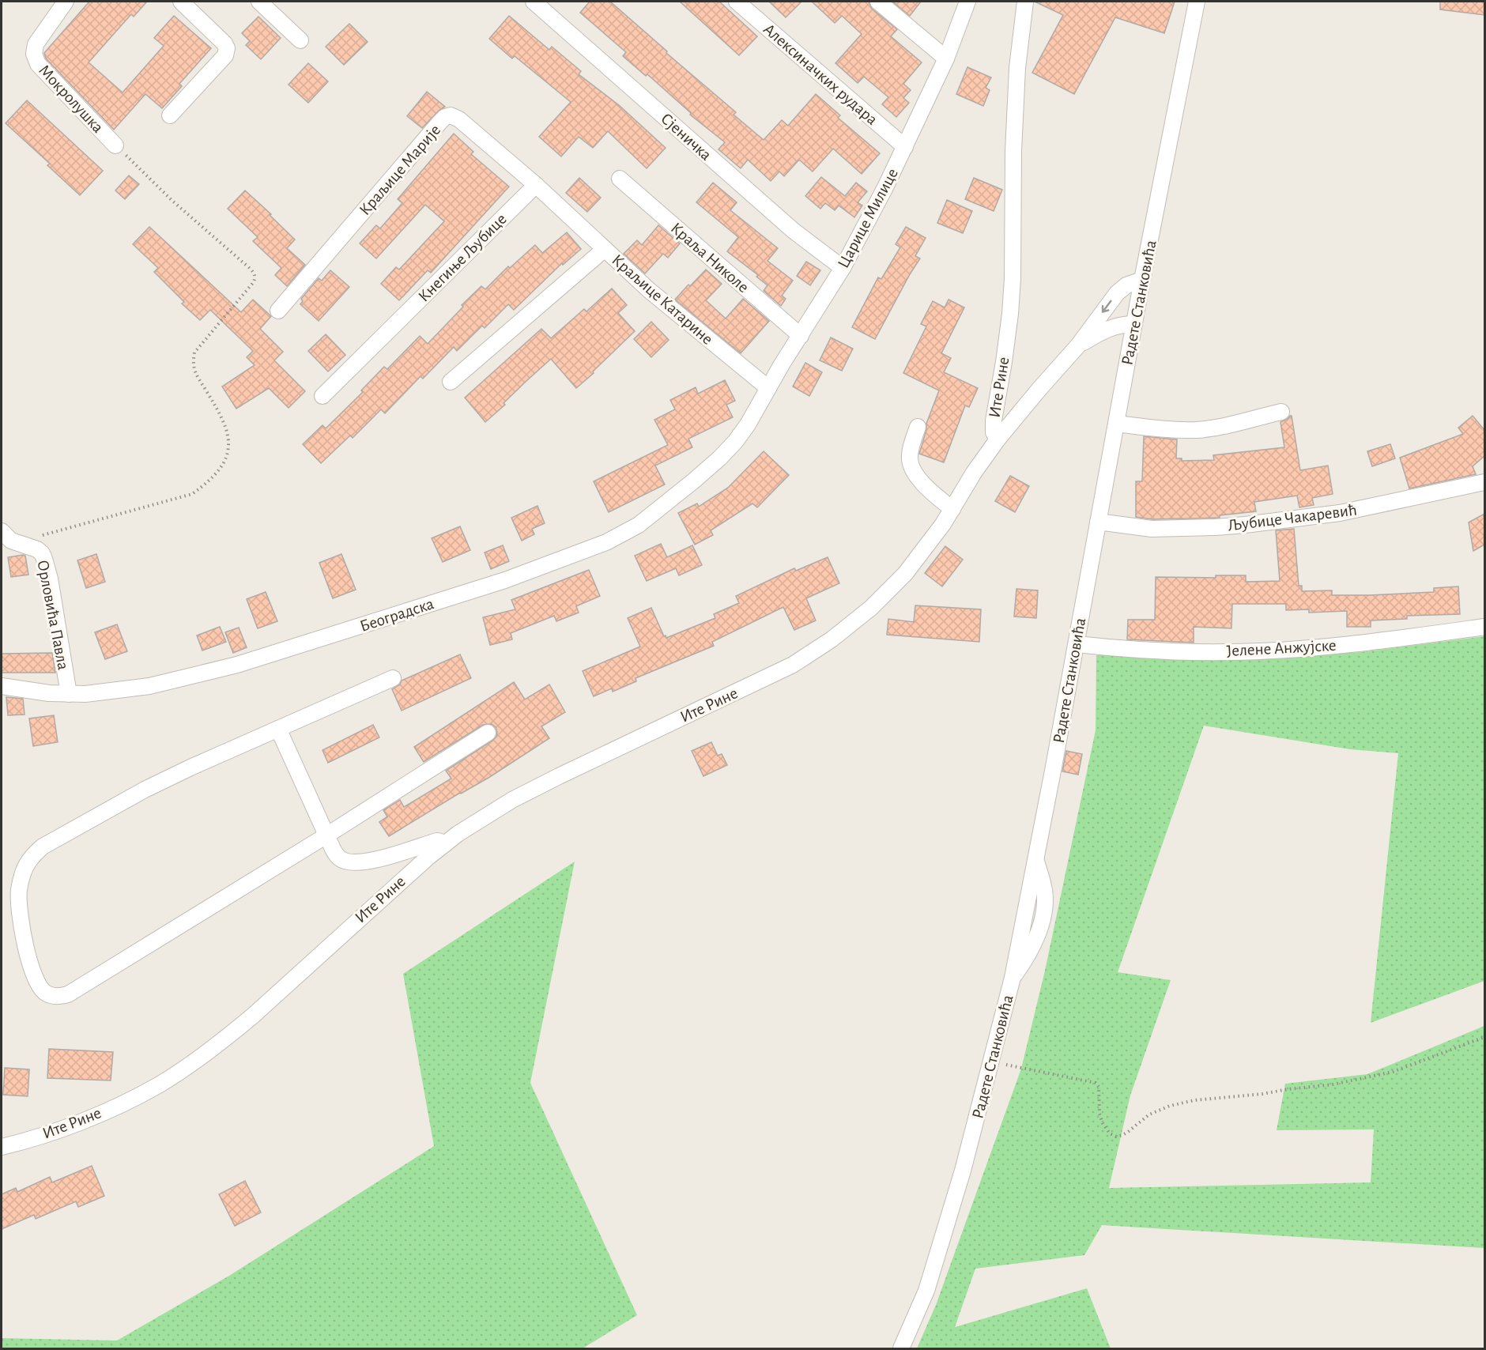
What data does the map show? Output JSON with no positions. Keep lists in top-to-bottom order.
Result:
{
  "streets": {
    "street": [
      "Алексиначких рудара",
      "Мокролушка",
      "Сјеничка",
      "Краљице Марије",
      "Царице Милице",
      "Кнегиње Љубице",
      "Краља Николе",
      "Краљице Катарине",
      "Радете Станковића",
      "Ите Рине",
      "Љубице Чакаревић",
      "Орловића Павла",
      "Београдска",
      "Јелене Анжујске"
    ]
  },
  "crossings": [
    ["Алексиначких рудара", "Царице Милице"],
    ["Сјеничка", "Царице Милице"],
    ["Краљице Марије", "Кнегиње Љубице"],
    ["Царице Милице", "Краља Николе"],
    ["Царице Милице", "Краљице Катарине"],
    ["Царице Милице", "Београдска"],
    ["Радете Станковића", "Љубице Чакаревић"],
    ["Радете Станковића", "Јелене Анжујске"],
    ["Орловића Павла", "Београдска"]
  ]
}
